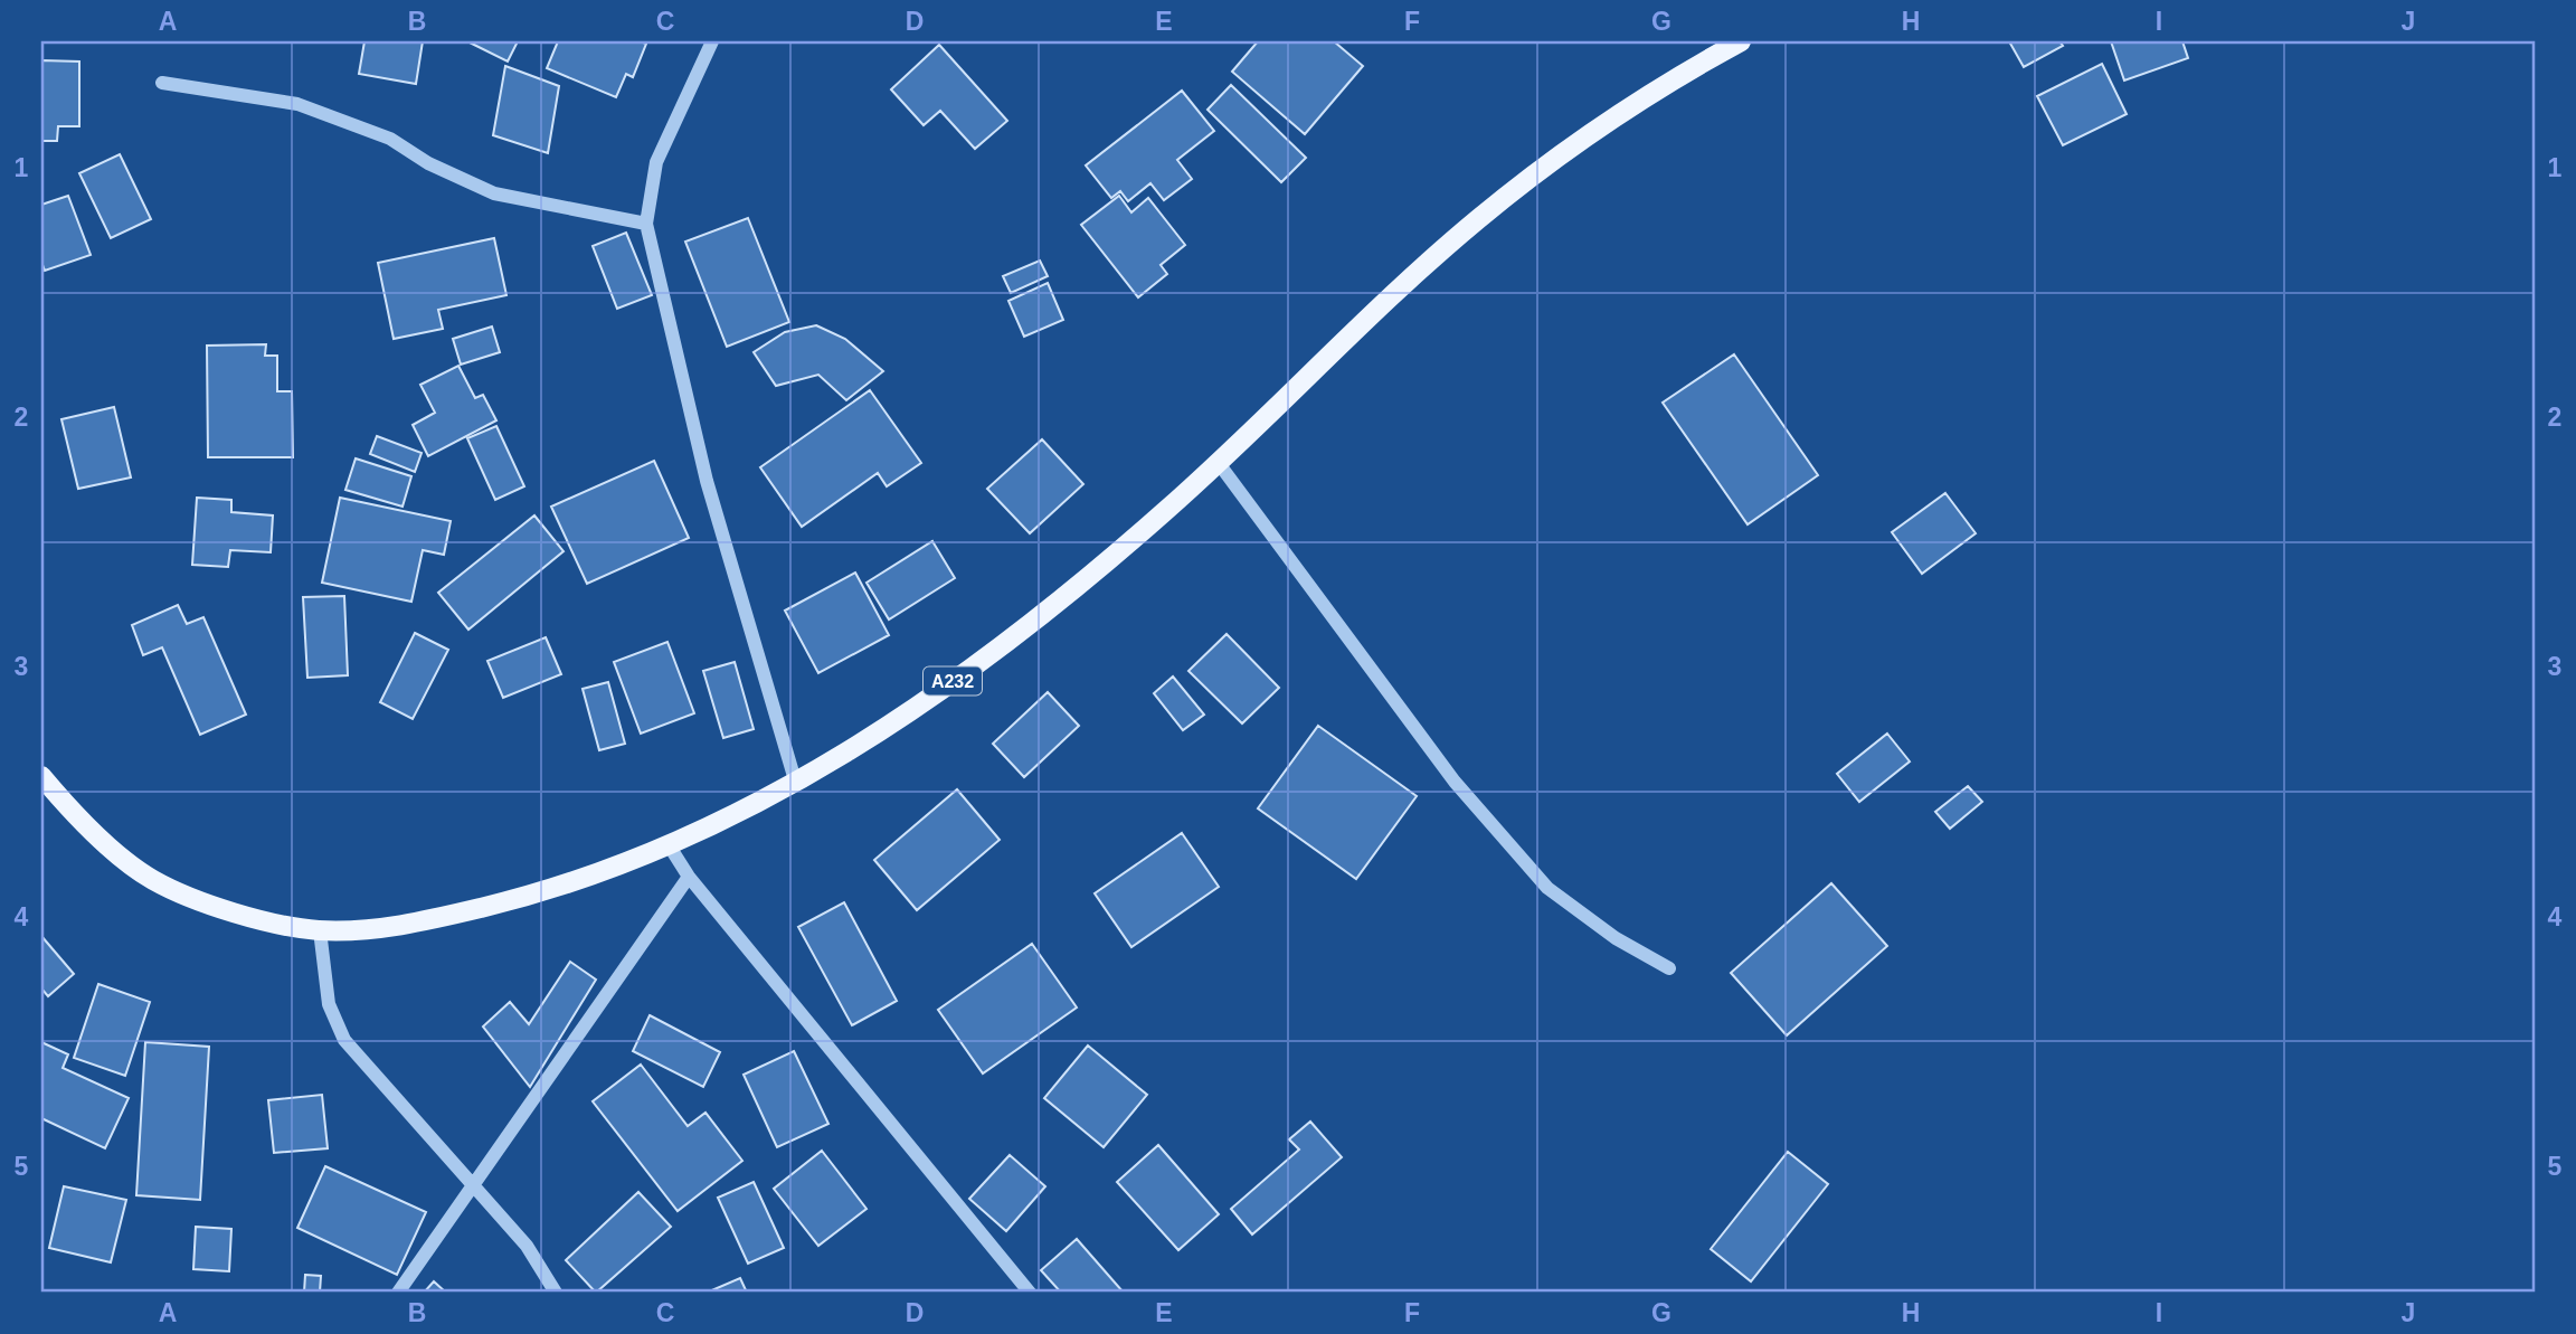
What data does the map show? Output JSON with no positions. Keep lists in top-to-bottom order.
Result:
{
  "streets": {
    "main road": ["A232"]
  },
  "grid": {
    "columns": [
      "A",
      "B",
      "C",
      "D",
      "E",
      "F",
      "G",
      "H",
      "I",
      "J"
    ],
    "rows": [
      "1",
      "2",
      "3",
      "4",
      "5"
    ]
  }
}
